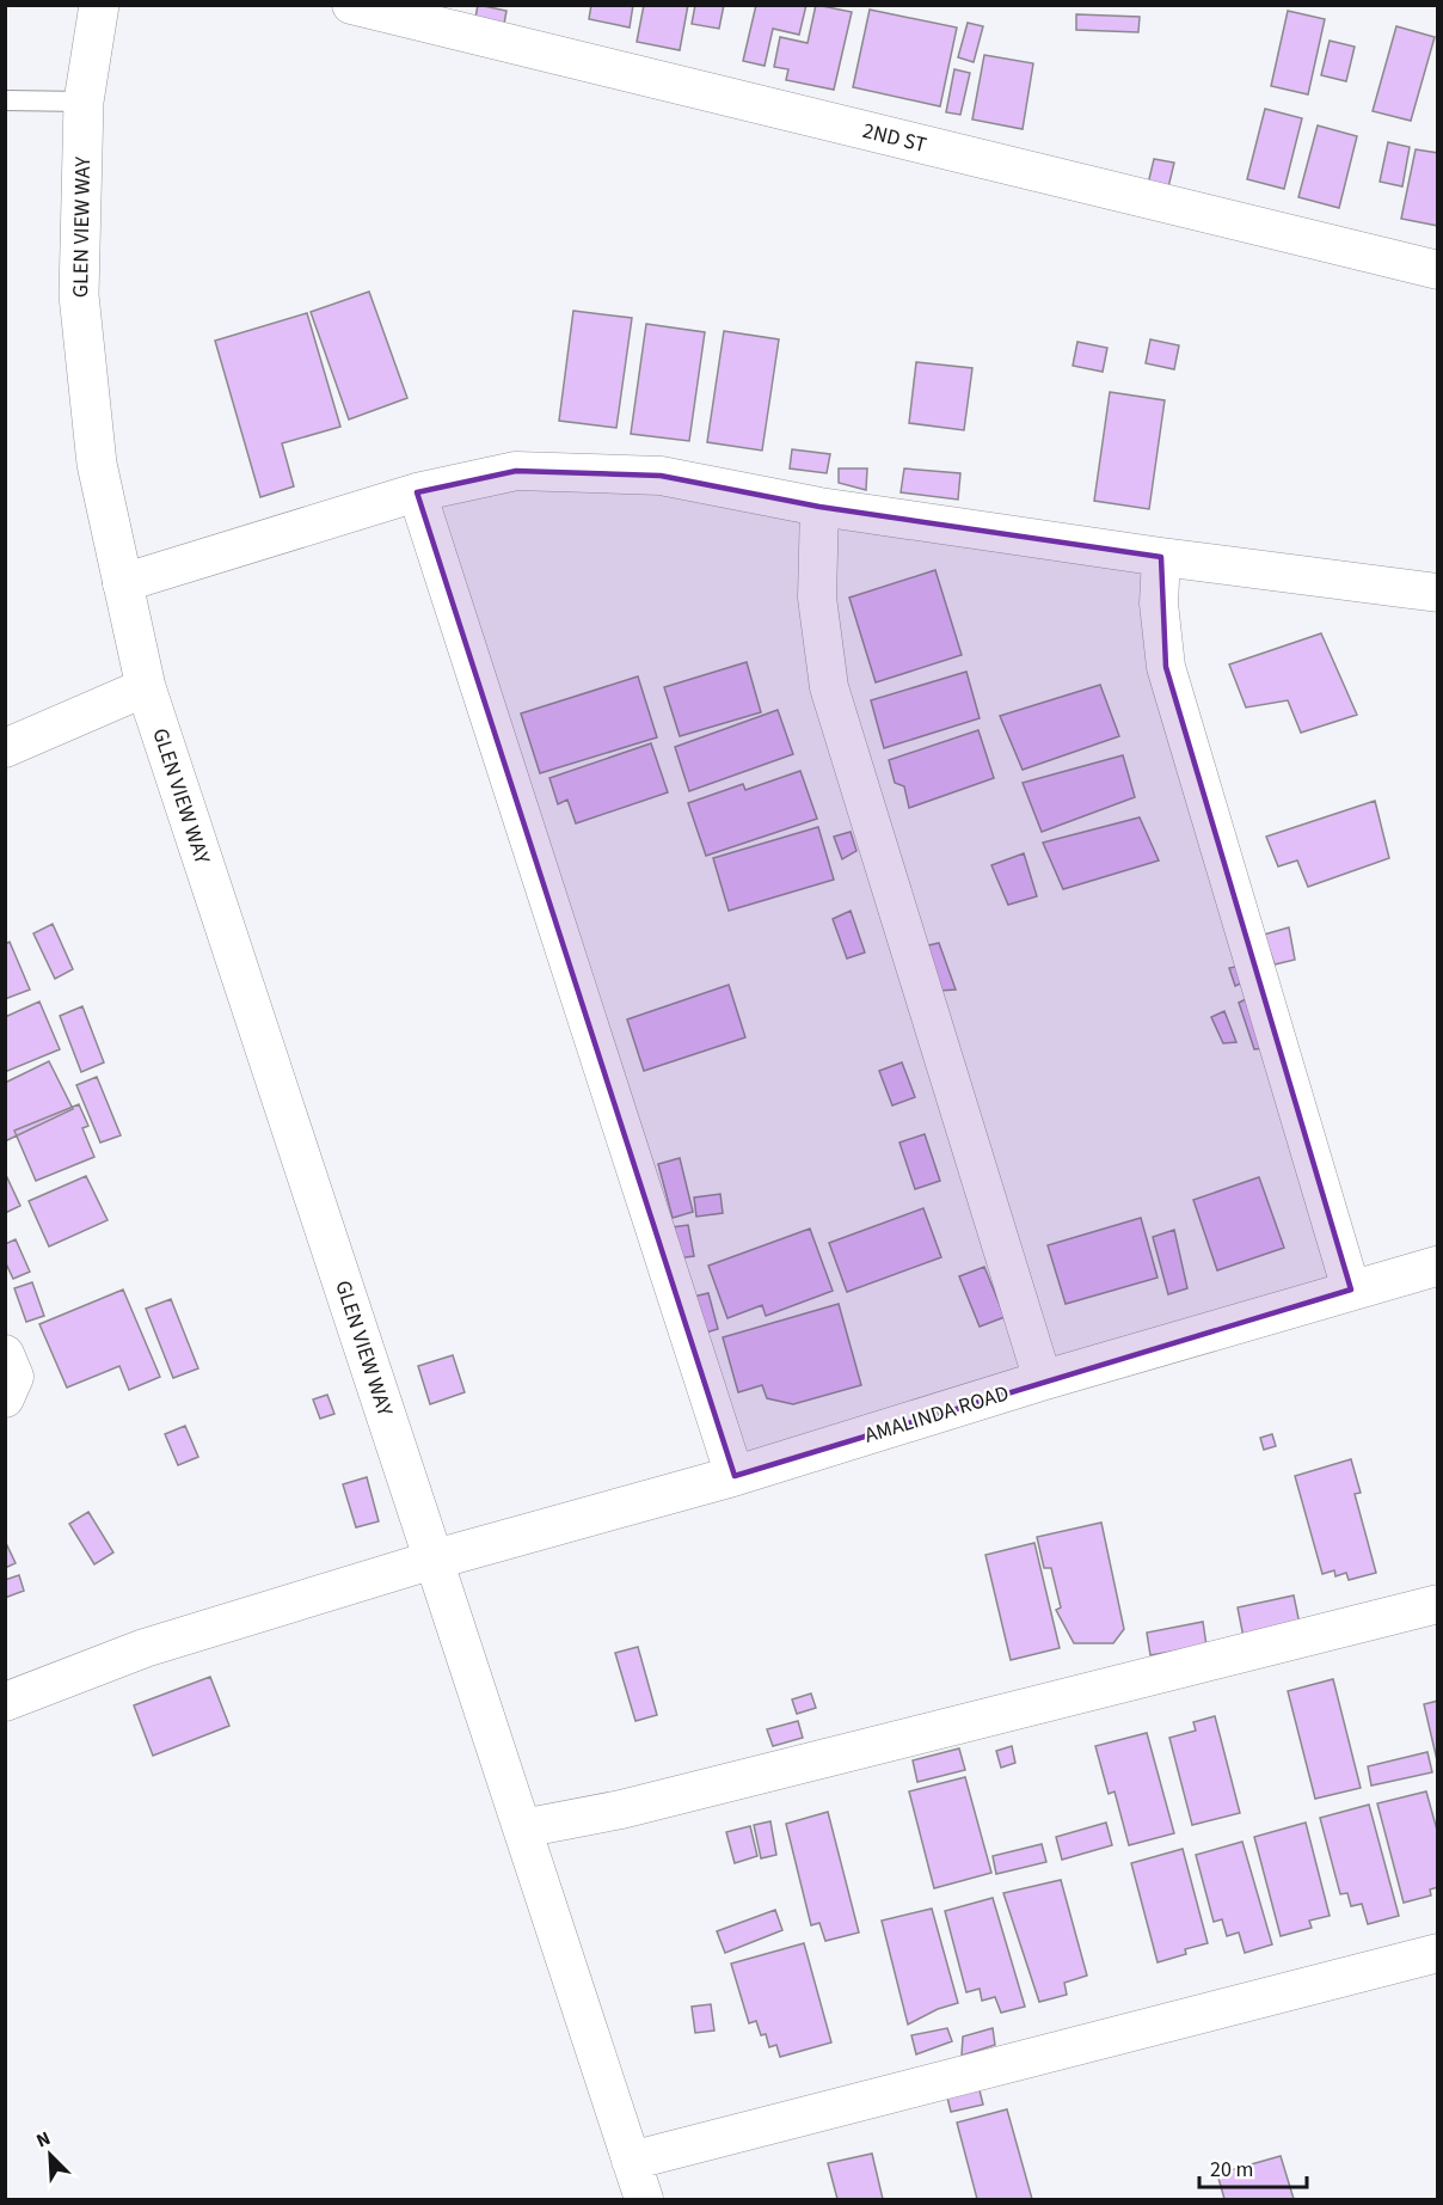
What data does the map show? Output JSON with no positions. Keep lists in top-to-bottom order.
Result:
{
  "streets": {
    "street": ["2ND ST", "GLEN VIEW WAY", "AMALINDA ROAD"]
  },
  "crossings": [
    ["GLEN VIEW WAY", "AMALINDA ROAD"]
  ],
  "scale_bar": "20 m",
  "north": "top left"
}
